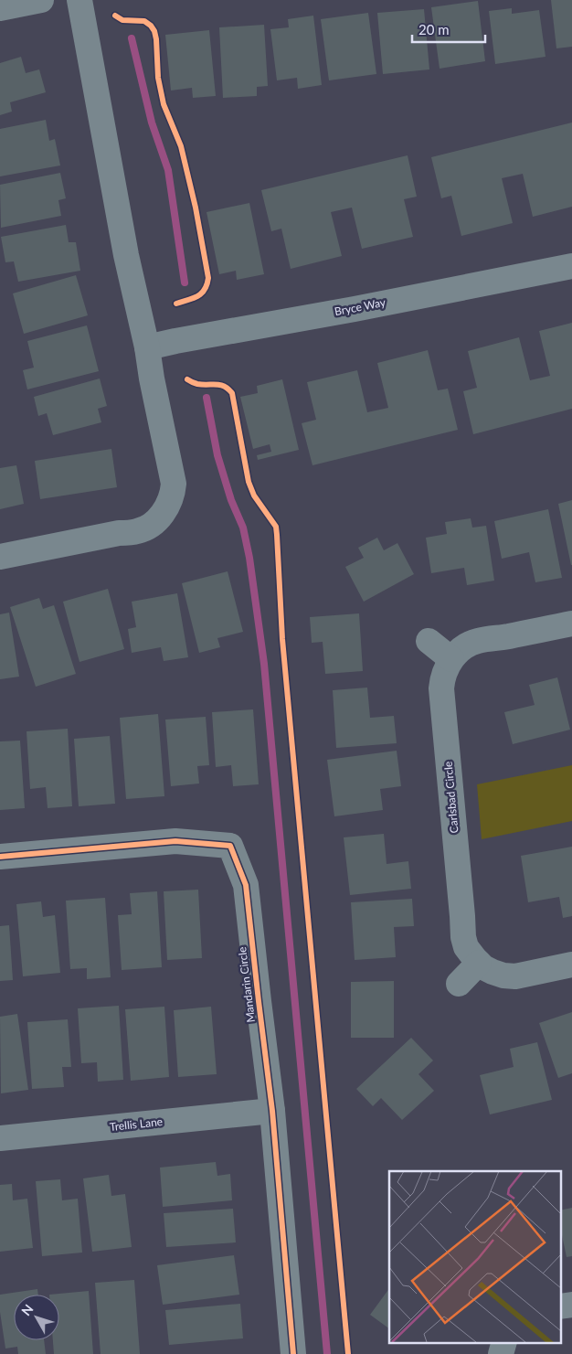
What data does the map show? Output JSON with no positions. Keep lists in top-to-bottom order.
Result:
{
  "streets": {
    "street": [
      "Bryce Way",
      "Carlsbad Circle",
      "Mandarin Circle",
      "Trellis Lane"
    ]
  },
  "crossings": [
    ["Mandarin Circle", "Trellis Lane"]
  ],
  "scale_bar": "20 m",
  "north": "top left"
}
